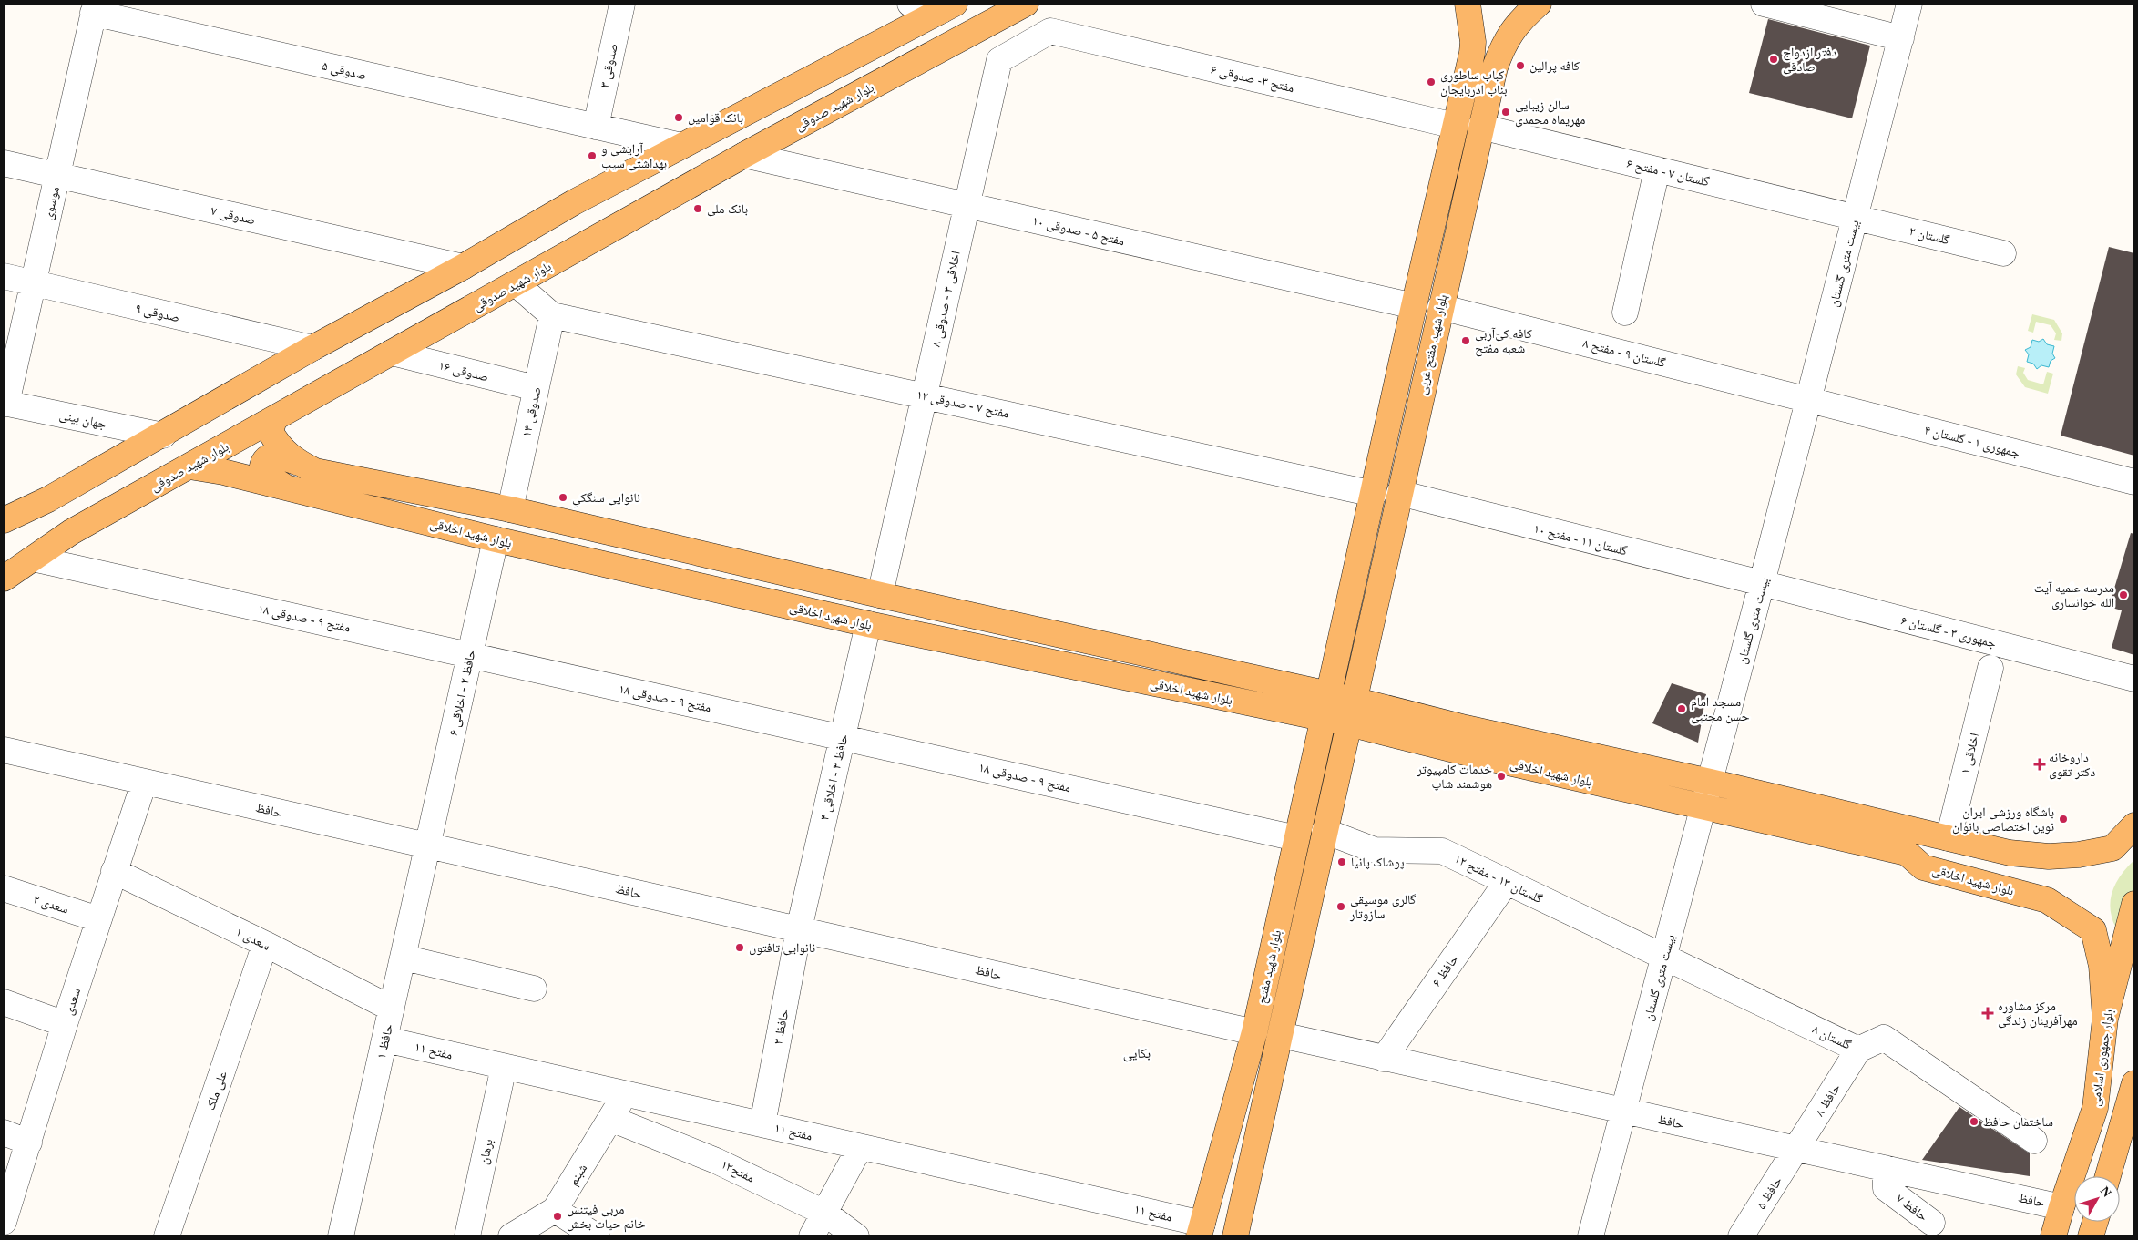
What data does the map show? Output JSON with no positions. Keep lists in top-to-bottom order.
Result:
{
  "streets": {
    "main road": [
      "بلوار شهید صدوقی",
      "بلوار شهید مفتح غربی",
      "بلوار شهید اخلاقی",
      "بلوار شهید مفتح",
      "بلوار جمهوری اسلامی"
    ],
    "street": [
      "صدوقی ۳",
      "صدوقی ۵",
      "مفتح ۳- صدوقی ۶",
      "گلستان ۷ - مفتح ۶",
      "موسوی",
      "صدوقی ۷",
      "مفتح ۵ - صدوقی ۱۰",
      "گلستان ۲",
      "بیست متری گلستان",
      "اخلاقی ۳ - صدوقی ۸",
      "صدوقی ۹",
      "گلستان ۹ - مفتح ۸",
      "صدوقی ۱۶",
      "مفتح ۷ - صدوقی ۱۲",
      "صدوقی ۱۴",
      "جهان بینی",
      "جمهوری ۱ - گلستان ۴",
      "گلستان ۱۱ - مفتح ۱۰",
      "مفتح ۹ - صدوقی ۱۸",
      "جمهوری ۳ - گلستان ۶",
      "حافظ ۲ - اخلاقی ۶",
      "اخلاقی ۱",
      "حافظ ۴ - اخلاقی ۴",
      "حافظ",
      "گلستان ۱۳ - مفتح ۱۲",
      "سعدی ۲",
      "سعدی ۱",
      "حافظ ۶",
      "سعدی",
      "حافظ ۳",
      "گلستان ۸",
      "حافظ ۱",
      "مفتح ۱۱",
      "علی ملک",
      "حافظ ۸",
      "برهان",
      "مفتح۱۳",
      "شبنم",
      "حافظ ۵",
      "حافظ ۷"
    ]
  },
  "crossings": [
    ["صدوقی ۳", "صدوقی ۵"],
    ["صدوقی ۵", "موسوی"],
    ["مفتح ۳- صدوقی ۶", "اخلاقی ۳ - صدوقی ۸"],
    ["مفتح ۳- صدوقی ۶", "بلوار شهید مفتح غربی"],
    ["بلوار شهید صدوقی", "مفتح ۵ - صدوقی ۱۰"],
    ["بلوار شهید صدوقی", "صدوقی ۱۶"],
    ["بلوار شهید صدوقی", "بلوار شهید اخلاقی"],
    ["بلوار شهید صدوقی", "مفتح ۹ - صدوقی ۱۸"],
    ["گلستان ۷ - مفتح ۶", "گلستان ۲"],
    ["گلستان ۷ - مفتح ۶", "بیست متری گلستان"],
    ["گلستان ۷ - مفتح ۶", "بلوار شهید مفتح غربی"],
    ["موسوی", "صدوقی ۷"],
    ["موسوی", "صدوقی ۹"],
    ["موسوی", "جهان بینی"],
    ["مفتح ۵ - صدوقی ۱۰", "اخلاقی ۳ - صدوقی ۸"],
    ["مفتح ۵ - صدوقی ۱۰", "بلوار شهید مفتح غربی"],
    ["گلستان ۲", "بیست متری گلستان"],
    ["بیست متری گلستان", "گلستان ۹ - مفتح ۸"],
    ["بیست متری گلستان", "جمهوری ۱ - گلستان ۴"],
    ["بیست متری گلستان", "بلوار شهید اخلاقی"],
    ["بیست متری گلستان", "گلستان ۱۱ - مفتح ۱۰"],
    ["بیست متری گلستان", "جمهوری ۳ - گلستان ۶"],
    ["بیست متری گلستان", "حافظ"],
    ["بیست متری گلستان", "گلستان ۱۳ - مفتح ۱۲"],
    ["بیست متری گلستان", "گلستان ۸"],
    ["اخلاقی ۳ - صدوقی ۸", "مفتح ۷ - صدوقی ۱۲"],
    ["اخلاقی ۳ - صدوقی ۸", "بلوار شهید اخلاقی"],
    ["بلوار شهید مفتح غربی", "گلستان ۹ - مفتح ۸"],
    ["بلوار شهید مفتح غربی", "مفتح ۷ - صدوقی ۱۲"],
    ["بلوار شهید مفتح غربی", "بلوار شهید اخلاقی"],
    ["بلوار شهید مفتح غربی", "گلستان ۱۱ - مفتح ۱۰"],
    ["بلوار شهید مفتح غربی", "بلوار شهید مفتح"],
    ["گلستان ۹ - مفتح ۸", "جمهوری ۱ - گلستان ۴"],
    ["صدوقی ۱۶", "صدوقی ۱۴"],
    ["مفتح ۷ - صدوقی ۱۲", "صدوقی ۱۴"],
    ["صدوقی ۱۴", "بلوار شهید اخلاقی"],
    ["بلوار شهید اخلاقی", "حافظ ۲ - اخلاقی ۶"],
    ["بلوار شهید اخلاقی", "اخلاقی ۱"],
    ["بلوار شهید اخلاقی", "حافظ ۴ - اخلاقی ۴"],
    ["بلوار شهید اخلاقی", "بلوار شهید مفتح"],
    ["بلوار شهید اخلاقی", "بلوار جمهوری اسلامی"],
    ["گلستان ۱۱ - مفتح ۱۰", "جمهوری ۳ - گلستان ۶"],
    ["مفتح ۹ - صدوقی ۱۸", "حافظ ۲ - اخلاقی ۶"],
    ["مفتح ۹ - صدوقی ۱۸", "حافظ ۴ - اخلاقی ۴"],
    ["مفتح ۹ - صدوقی ۱۸", "بلوار شهید مفتح"],
    ["حافظ ۲ - اخلاقی ۶", "حافظ"],
    ["حافظ ۲ - اخلاقی ۶", "حافظ ۱"],
    ["حافظ ۴ - اخلاقی ۴", "حافظ"],
    ["حافظ ۴ - اخلاقی ۴", "حافظ ۳"],
    ["حافظ", "بلوار شهید مفتح"],
    ["حافظ", "حافظ ۶"],
    ["حافظ", "سعدی"],
    ["حافظ", "حافظ ۳"],
    ["حافظ", "حافظ ۱"],
    ["حافظ", "بلوار جمهوری اسلامی"],
    ["حافظ", "حافظ ۸"],
    ["حافظ", "حافظ ۵"],
    ["حافظ", "حافظ ۷"],
    ["گلستان ۱۳ - مفتح ۱۲", "بلوار شهید مفتح"],
    ["گلستان ۱۳ - مفتح ۱۲", "حافظ ۶"],
    ["گلستان ۱۳ - مفتح ۱۲", "گلستان ۸"],
    ["سعدی ۲", "سعدی"],
    ["سعدی ۱", "سعدی"],
    ["سعدی ۱", "حافظ ۱"],
    ["سعدی ۱", "علی ملک"],
    ["بلوار شهید مفتح", "مفتح ۱۱"],
    ["حافظ ۳", "مفتح ۱۱"],
    ["گلستان ۸", "حافظ ۸"],
    ["حافظ ۱", "مفتح ۱۱"],
    ["مفتح ۱۱", "برهان"],
    ["مفتح ۱۱", "شبنم"],
    ["حافظ ۸", "حافظ ۵"],
    ["مفتح۱۳", "شبنم"]
  ],
  "districts": ["بکایی"],
  "places": {
    "other": [
      "دفتر ازدواج صادقی",
      "کافه پرالین",
      "کباب ساطوری بناب اذربایجان",
      "سالن زیبایی مهریماه محمدی",
      "بانک قوامین",
      "آرایشی و بهداشتی سیب",
      "بانک ملی",
      "کافه کی‌آربی شعبه مفتح",
      "نانوایی سنگکیِ",
      "مدرسه علمیه آیت الله خوانساری",
      "مسجد امام حسن مجتبی",
      "خدمات کامپیوتر هوشمند شاپ",
      "باشگاه ورزشی ایران نوین اختصاصی بانوان",
      "پوشاک پانیا",
      "گالری موسیقی سازوتار",
      "نانوایی تافتون",
      "ساختمان حافظ",
      "مربی فیتنس خانم حیات بخش"
    ],
    "health": ["داروخانه دکتر تقوی", "مرکز مشاوره مهرآفرینان زندگی"]
  },
  "north": "top right"
}
